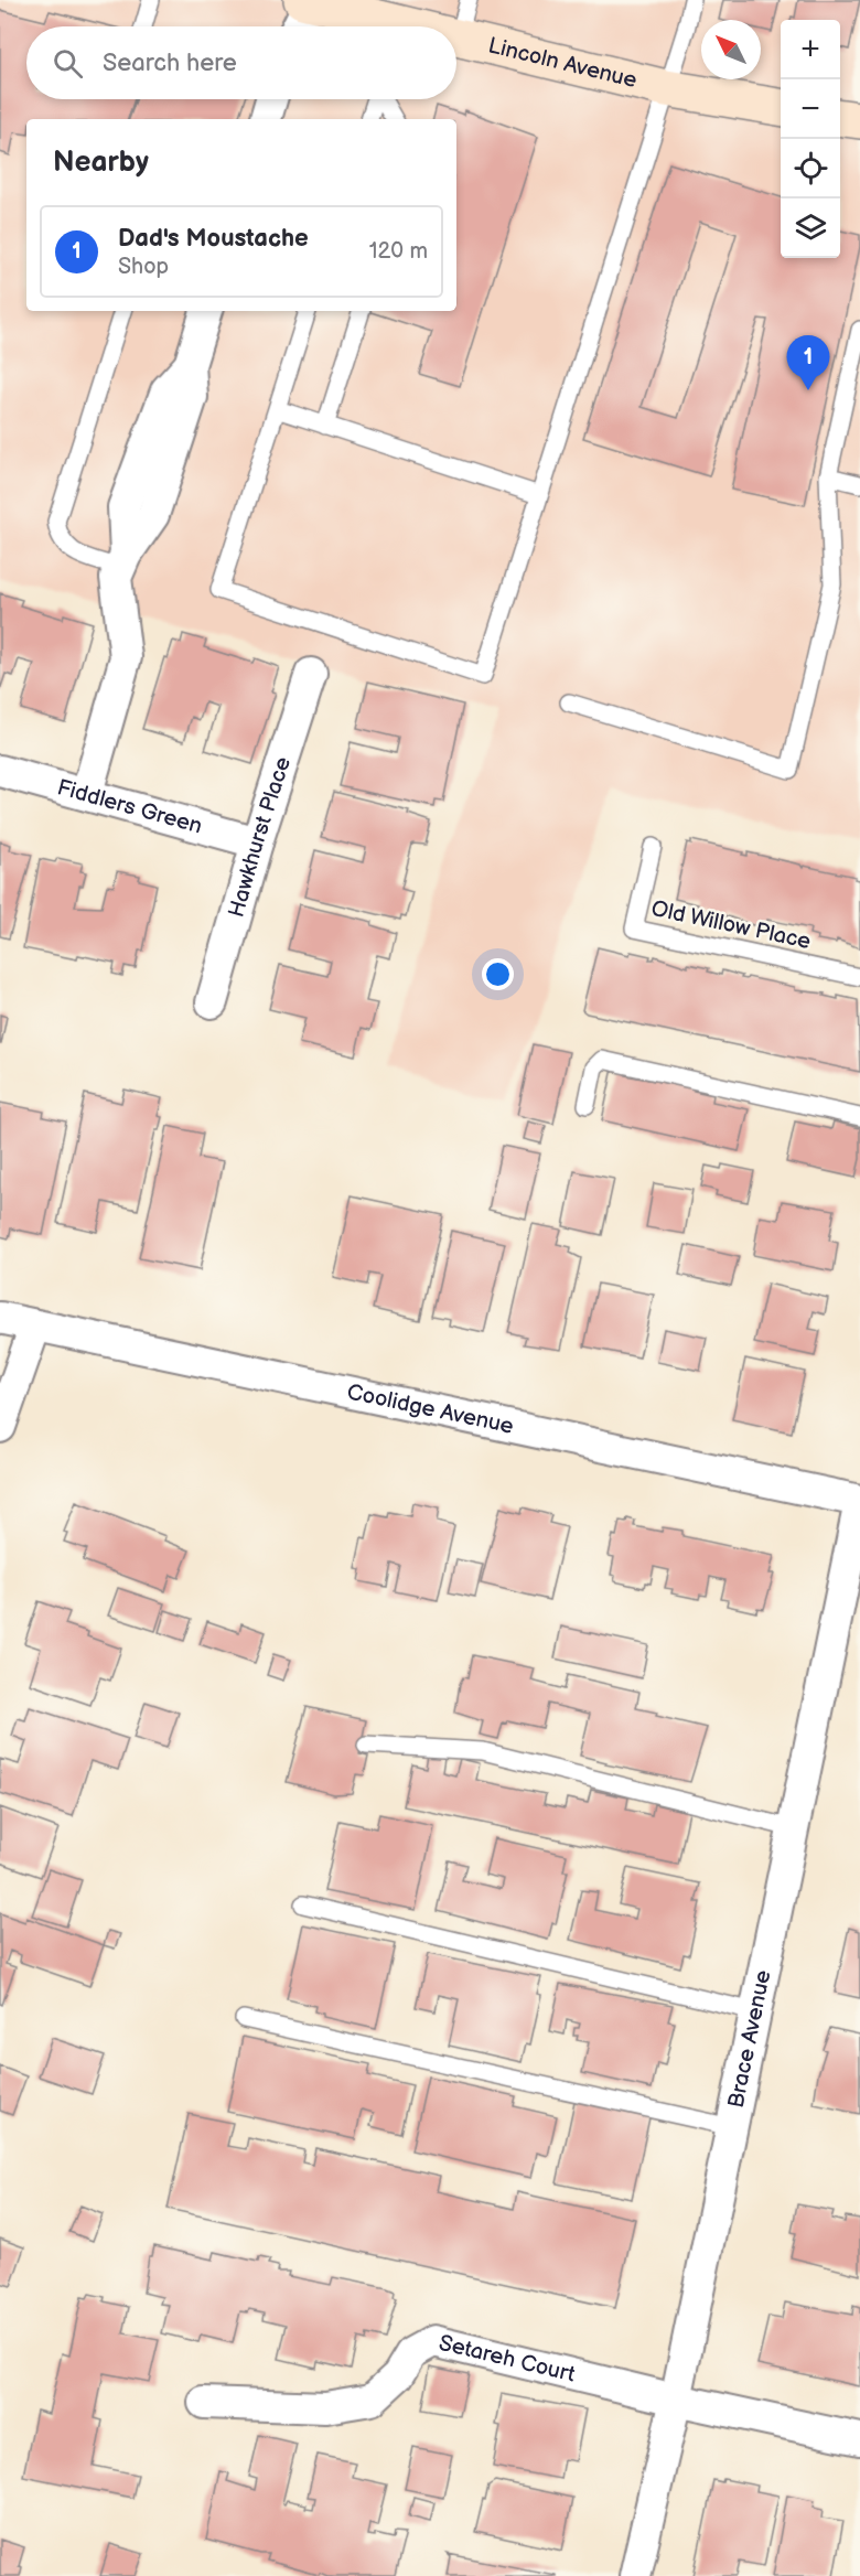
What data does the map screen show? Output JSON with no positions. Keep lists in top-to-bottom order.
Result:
{
  "streets": {
    "main road": ["Lincoln Avenue"],
    "street": [
      "Fiddlers Green",
      "Hawkhurst Place",
      "Coolidge Avenue",
      "Brace Avenue",
      "Setareh Court"
    ],
    "lane": ["Old Willow Place"]
  },
  "crossings": [
    ["Fiddlers Green", "Hawkhurst Place"],
    ["Coolidge Avenue", "Brace Avenue"],
    ["Brace Avenue", "Setareh Court"]
  ],
  "north": "top left",
  "page": {
    "map_buttons": ["+", "−"],
    "search": "Search here",
    "heading": "Nearby",
    "list": [
      {
        "mark": "1",
        "name": "Dad's Moustache",
        "note": "Shop",
        "value": "120 m"
      }
    ],
    "pins": "1"
  }
}
